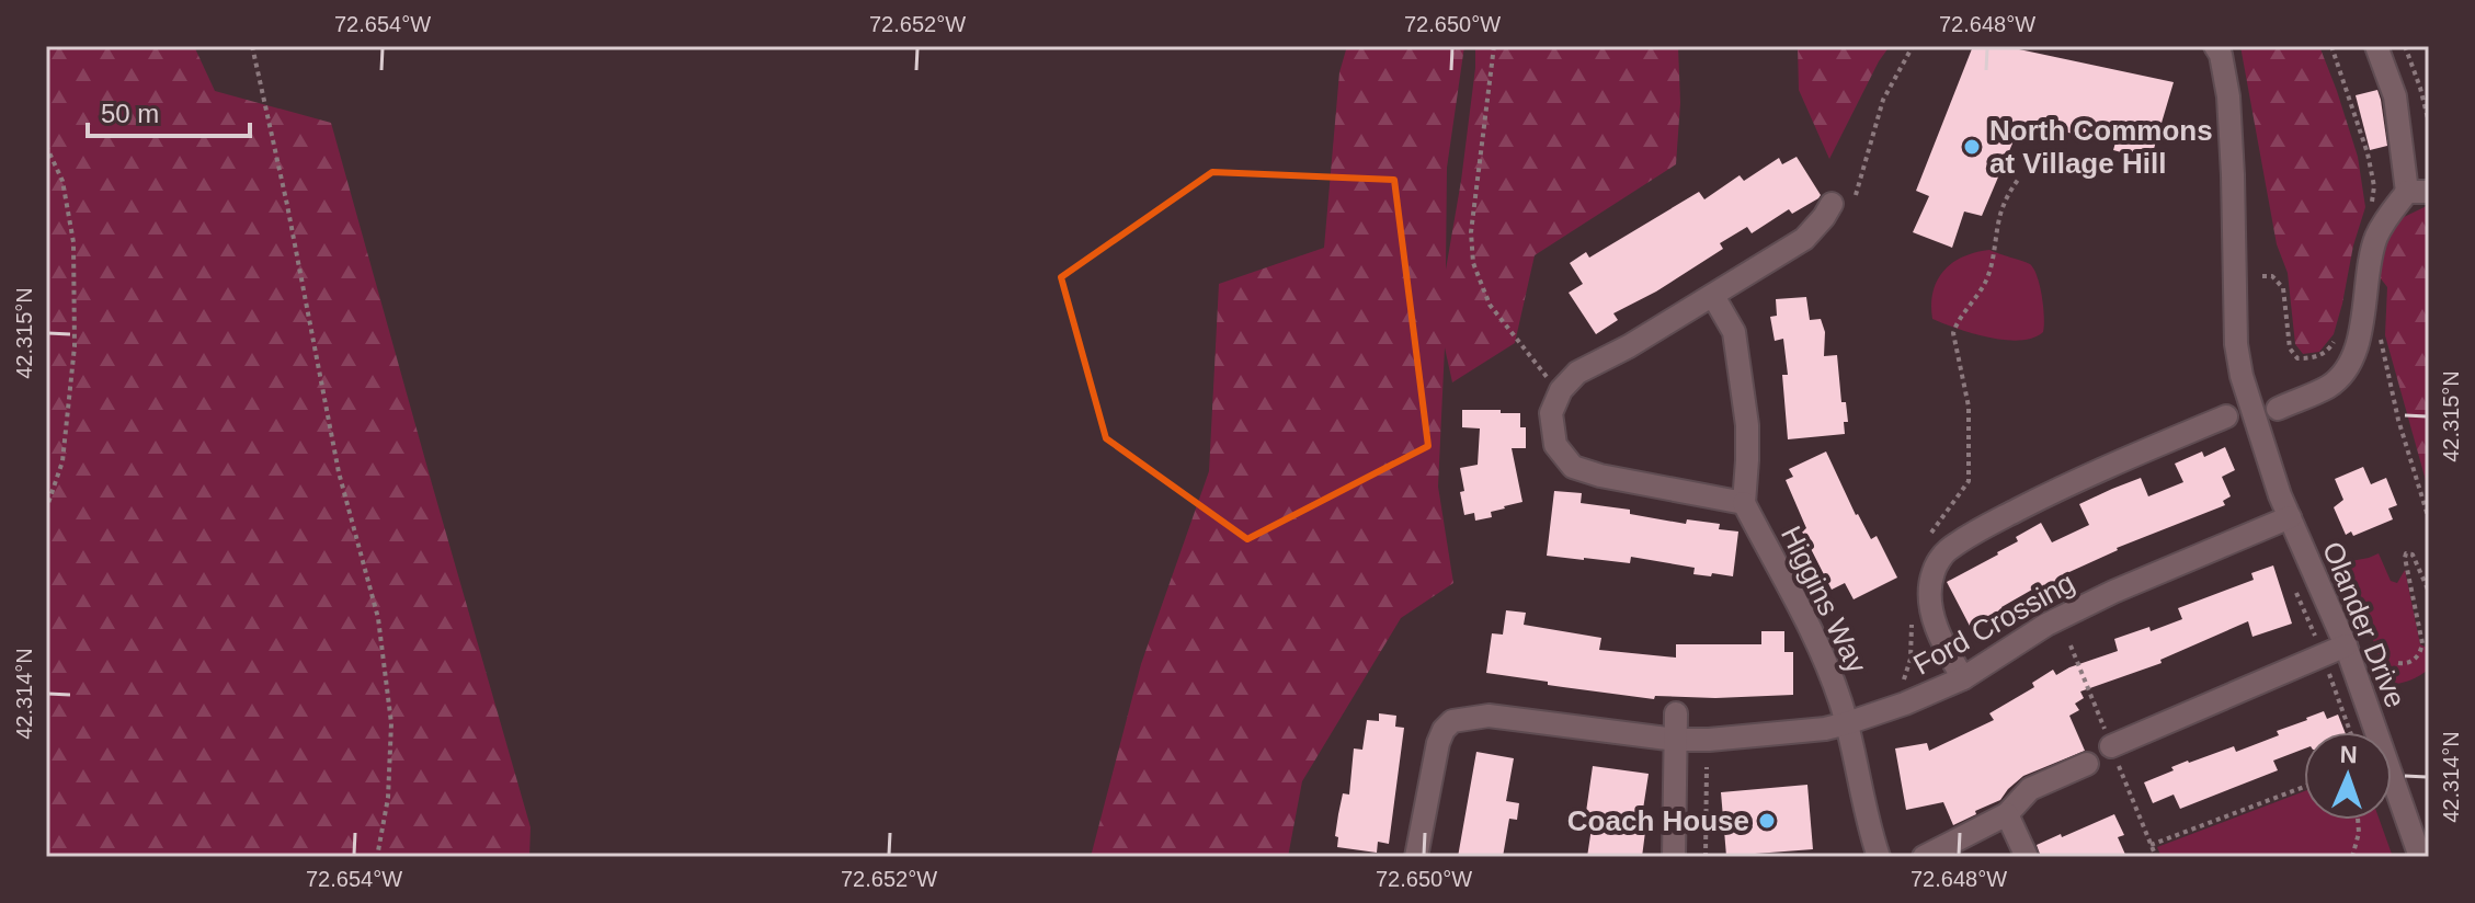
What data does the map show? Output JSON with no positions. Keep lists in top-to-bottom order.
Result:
{
  "streets": {
    "street": ["Higgins Way", "Ford Crossing", "Olander Drive"]
  },
  "crossings": [
    ["Higgins Way", "Ford Crossing"],
    ["Ford Crossing", "Olander Drive"]
  ],
  "places": ["North Commons at Village Hill", "Coach House"],
  "scale_bar": "50 m",
  "north": "top",
  "coordinates": [
    "72.654°W",
    "72.652°W",
    "72.650°W",
    "72.648°W",
    "42.315°N",
    "42.314°N"
  ]
}
